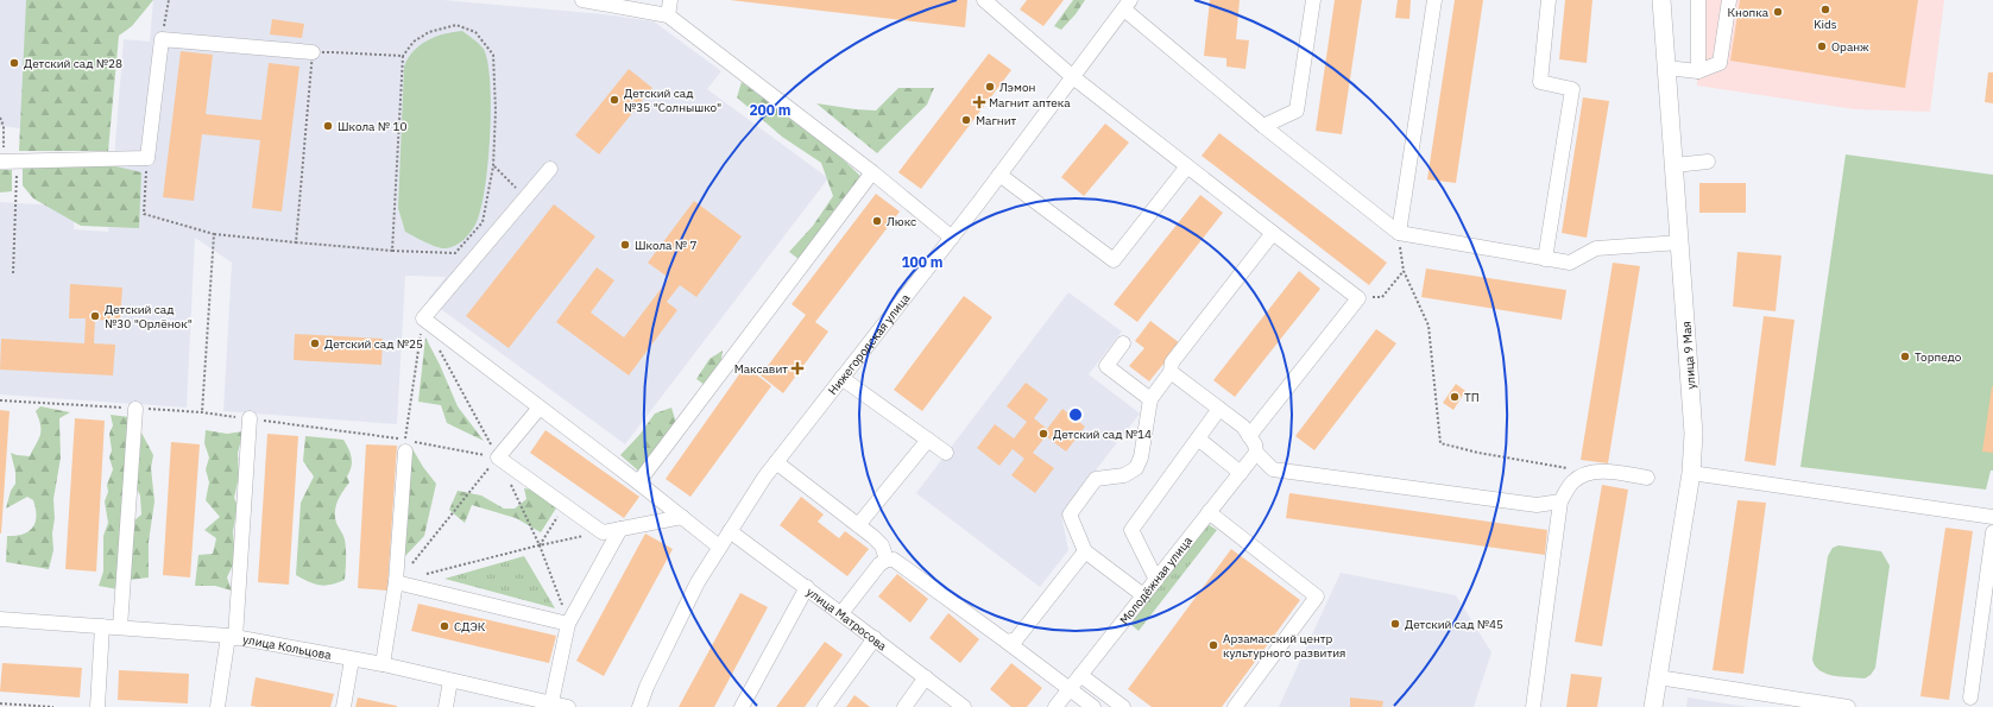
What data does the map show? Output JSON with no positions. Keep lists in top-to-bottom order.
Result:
{
  "streets": {
    "main road": ["улица 9 Мая"],
    "street": [
      "Нижегородская улица",
      "Молодёжная улица",
      "улица Матросова",
      "улица Кольцова"
    ]
  },
  "crossings": [
    ["Нижегородская улица", "улица Матросова"]
  ],
  "places": {
    "other": [
      "Kids",
      "Кнопка",
      "Оранж",
      "Детский сад №28",
      "Лэмон",
      "Детский сад №35 \"Солнышко\"",
      "Магнит",
      "Школа № 10",
      "Люкс",
      "Школа № 7",
      "Детский сад №30 \"Орлёнок\"",
      "Детский сад №25",
      "Торпедо",
      "ТП",
      "Детский сад №14",
      "Детский сад №45",
      "СДЭК",
      "Арзамасский центр культурного развития"
    ],
    "health": ["Магнит аптека", "Максавит"]
  },
  "rings": ["200 m", "100 m"]
}
